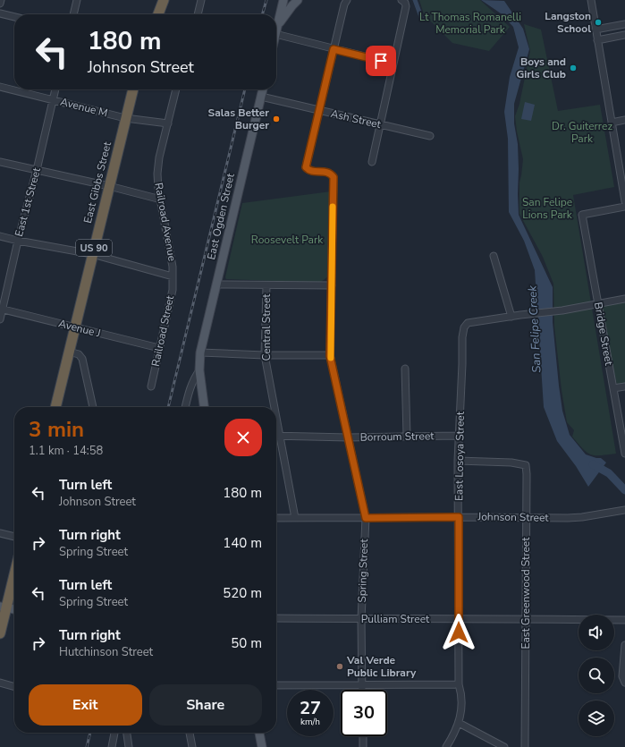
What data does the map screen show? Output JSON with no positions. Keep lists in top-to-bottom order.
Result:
{
  "streets": {
    "highway": ["East Gibbs Street", "US 90"],
    "main road": ["East Ogden Street"],
    "street": [
      "Avenue M",
      "Ash Street",
      "East 1st Street",
      "Railroad Avenue",
      "Central Street",
      "Avenue J",
      "Railroad Street",
      "Bridge Street",
      "Borroum Street",
      "East Losoya Street",
      "Johnson Street",
      "Spring Street",
      "East Greenwood Street",
      "Pulliam Street"
    ]
  },
  "crossings": [
    ["Avenue M", "East Gibbs Street"],
    ["Avenue M", "East 1st Street"],
    ["Avenue M", "Railroad Avenue"],
    ["Ash Street", "East Ogden Street"],
    ["Ash Street", "Spring Street"],
    ["East Gibbs Street", "Avenue J"],
    ["East 1st Street", "Avenue J"],
    ["Railroad Avenue", "Railroad Street"],
    ["Central Street", "Johnson Street"],
    ["Avenue J", "Railroad Street"],
    ["Bridge Street", "East Losoya Street"],
    ["Borroum Street", "East Losoya Street"],
    ["Borroum Street", "Spring Street"],
    ["East Losoya Street", "Johnson Street"],
    ["East Losoya Street", "East Greenwood Street"],
    ["East Losoya Street", "Pulliam Street"],
    ["Johnson Street", "Spring Street"],
    ["Johnson Street", "East Greenwood Street"],
    ["Spring Street", "Pulliam Street"],
    ["East Greenwood Street", "Pulliam Street"]
  ],
  "water": ["San Felipe Creek"],
  "parks": [
    "Lt Thomas Romanelli Memorial Park",
    "Dr. Guiterrez Park",
    "San Felipe Lions Park",
    "Roosevelt Park"
  ],
  "places": [
    "Langston School",
    "Boys and Girls Club",
    "Salas Better Burger",
    "Val Verde Public Library"
  ],
  "page": {
    "turn": ["180 m", "Johnson Street"],
    "heading": ["3 min", "1.1 km · 14:58"],
    "list": [
      {
        "name": "Turn left",
        "note": "Johnson Street",
        "value": "180 m"
      },
      {
        "name": "Turn right",
        "note": "Spring Street",
        "value": "140 m"
      },
      {
        "name": "Turn left",
        "note": "Spring Street",
        "value": "520 m"
      },
      {
        "name": "Turn right",
        "note": "Hutchinson Street",
        "value": "50 m"
      }
    ],
    "buttons": ["Exit", "Share"],
    "speed": "27 km/h",
    "limit": "30"
  }
}
